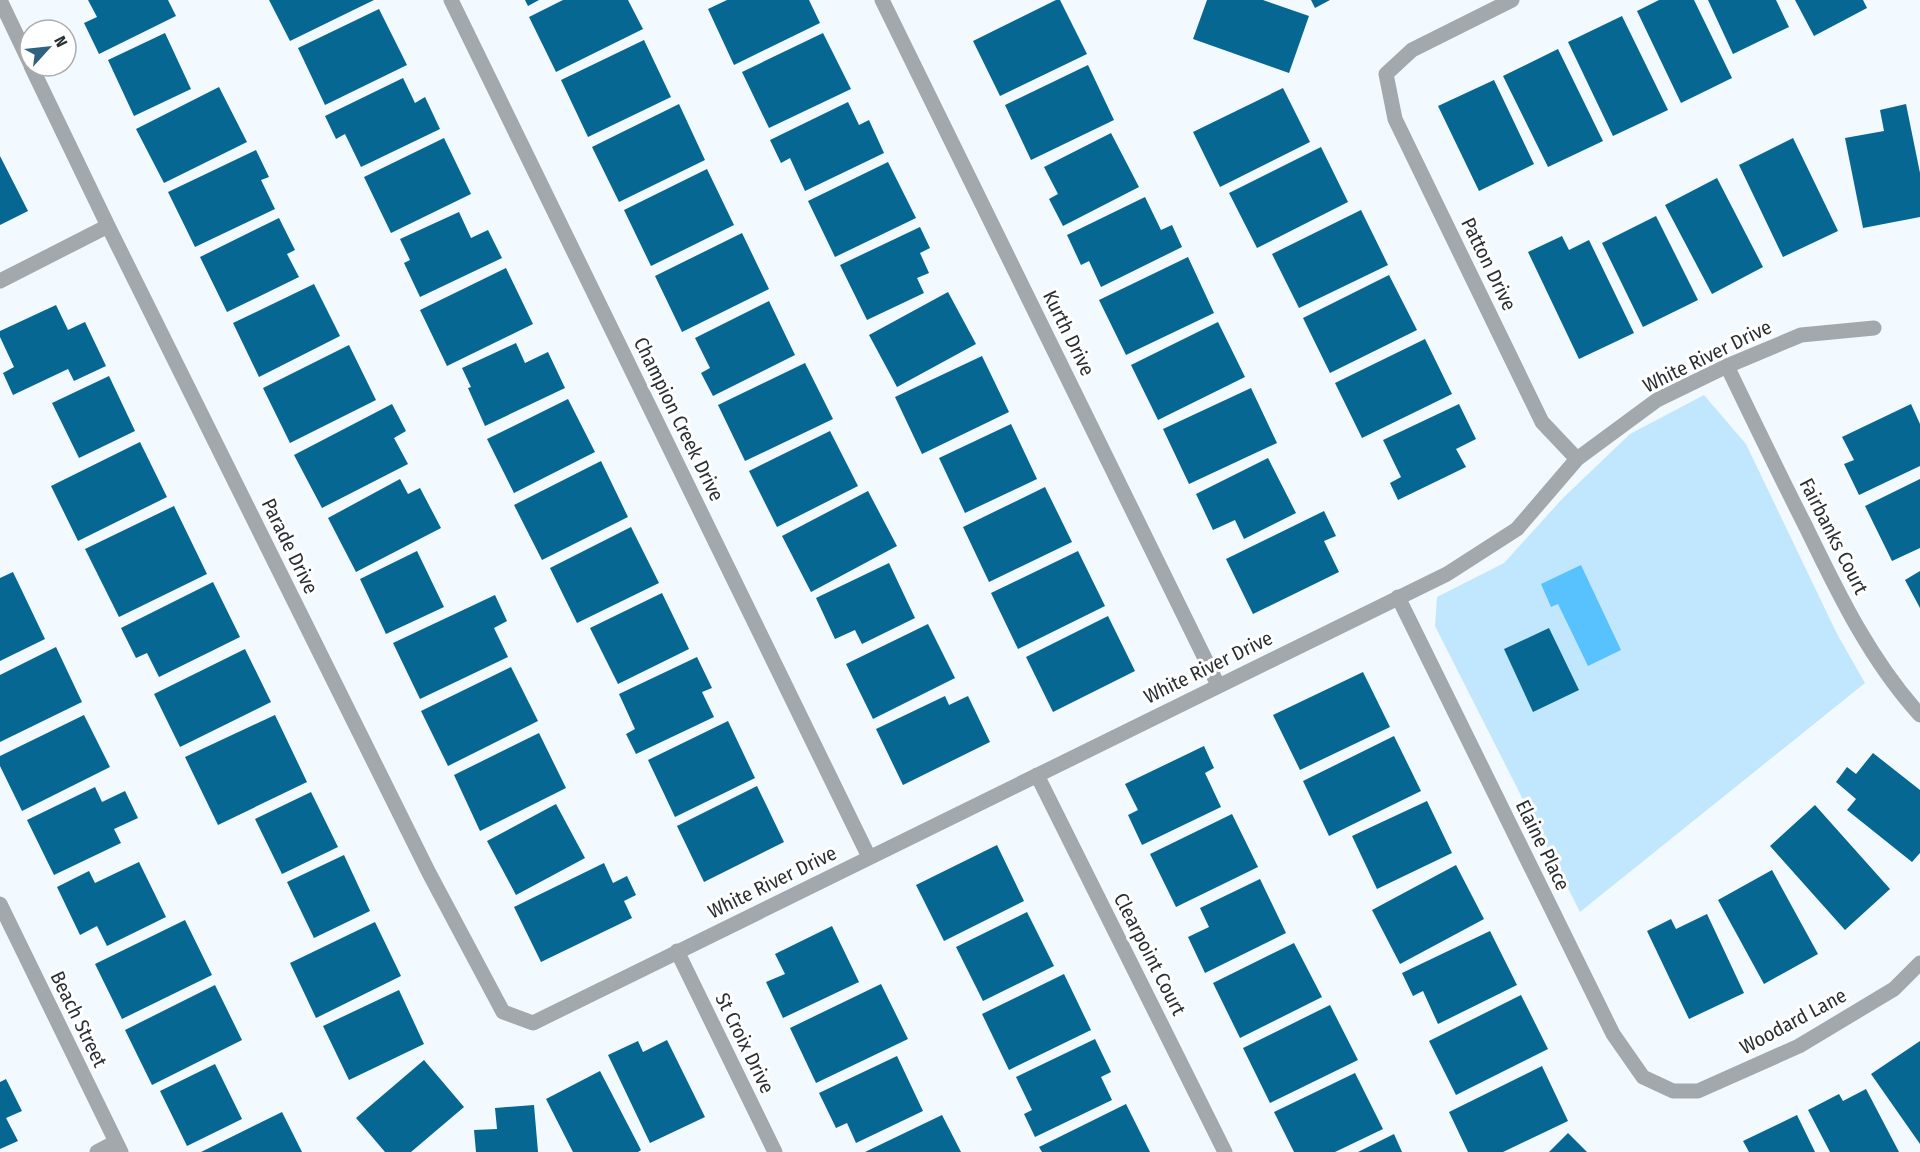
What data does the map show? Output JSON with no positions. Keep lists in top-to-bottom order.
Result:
{
  "streets": {
    "street": [
      "Patton Drive",
      "Kurth Drive",
      "White River Drive",
      "Champion Creek Drive",
      "Fairbanks Court",
      "Parade Drive",
      "Elaine Place",
      "Clearpoint Court",
      "Beach Street",
      "Woodard Lane",
      "St Croix Drive"
    ]
  },
  "crossings": [
    ["Patton Drive", "White River Drive"],
    ["Kurth Drive", "White River Drive"],
    ["White River Drive", "Champion Creek Drive"],
    ["White River Drive", "Fairbanks Court"],
    ["White River Drive", "Parade Drive"],
    ["White River Drive", "Elaine Place"],
    ["White River Drive", "Clearpoint Court"],
    ["White River Drive", "St Croix Drive"],
    ["Elaine Place", "Woodard Lane"]
  ],
  "north": "top right"
}
